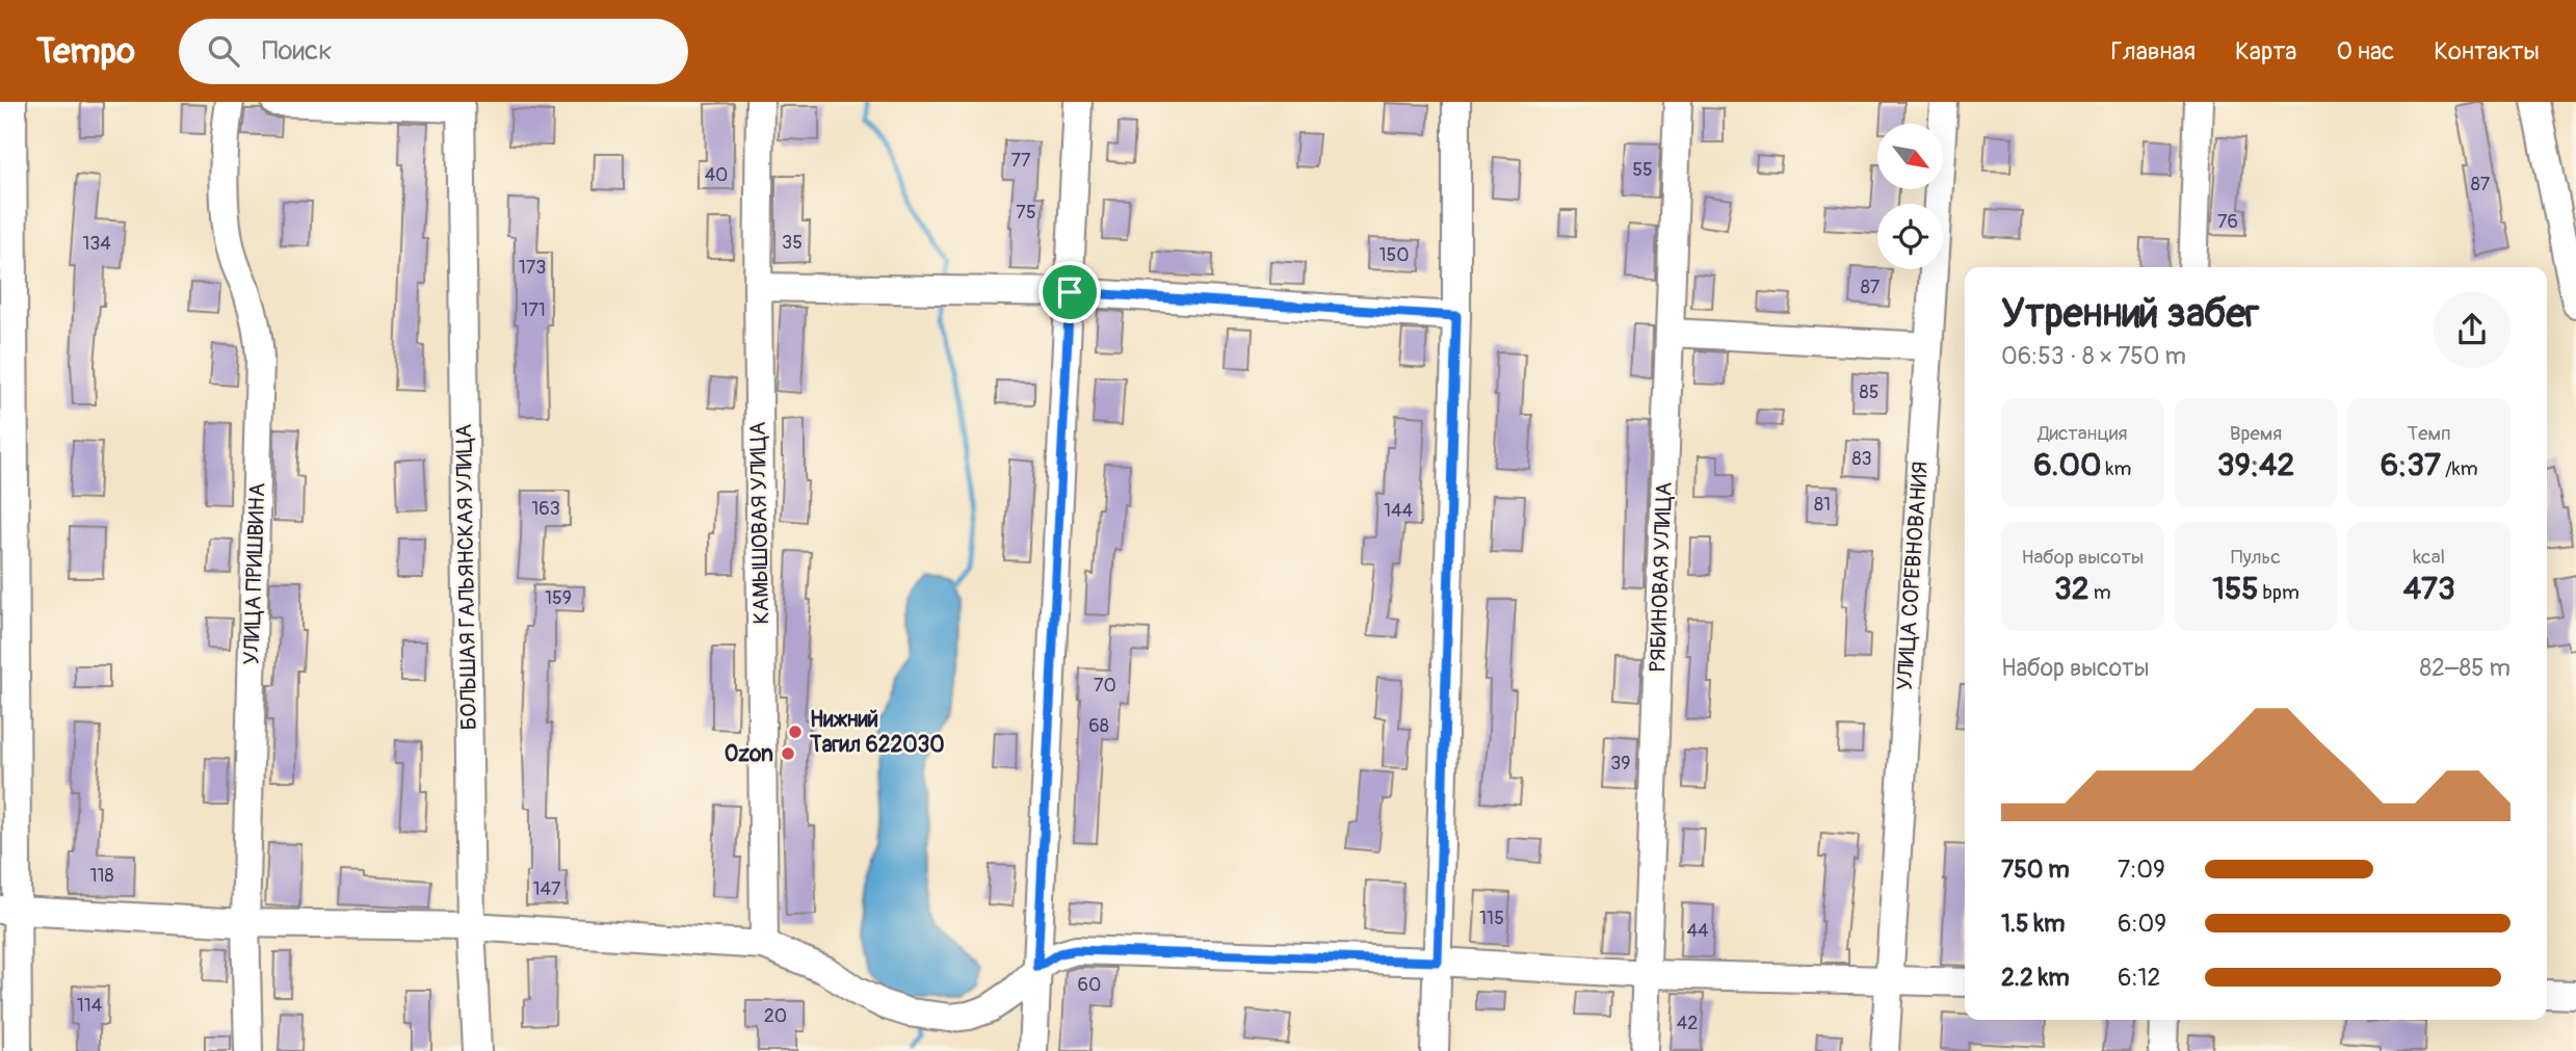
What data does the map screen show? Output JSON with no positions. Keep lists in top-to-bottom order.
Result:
{
  "streets": {
    "street": [
      "КАМЫШОВАЯ УЛИЦА",
      "УЛИЦА ПРИШВИНА",
      "УЛИЦА СОРЕВНОВАНИЯ",
      "БОЛЬШАЯ ГАЛЬЯНСКАЯ УЛИЦА",
      "РЯБИНОВАЯ УЛИЦА"
    ]
  },
  "places": ["Нижний Тагил 622030", "Ozon"],
  "house_numbers": [
    "77",
    "55",
    "40",
    "87",
    "75",
    "76",
    "35",
    "134",
    "150",
    "173",
    "87",
    "171",
    "85",
    "83",
    "81",
    "163",
    "144",
    "159",
    "70",
    "68",
    "39",
    "118",
    "147",
    "115",
    "44",
    "60",
    "114",
    "20",
    "42"
  ],
  "north": "bottom right",
  "page": {
    "header": "Tempo",
    "search": "Поиск",
    "nav": [
      "Главная",
      "Карта",
      "О нас",
      "Контакты"
    ],
    "heading": ["Утренний забег", "06:53 · 8 × 750 m"],
    "stats": [
      ["Дистанция", "6.00 km"],
      ["Время", "39:42"],
      ["Темп", "6:37 /km"],
      ["Набор высоты", "32 m"],
      ["Пульс", "155 bpm"],
      ["kcal", "473"]
    ],
    "chart": ["Набор высоты", "82–85 m"],
    "list": [
      {
        "name": "750 m",
        "note": "7:09"
      },
      {
        "name": "1.5 km",
        "note": "6:09"
      },
      {
        "name": "2.2 km",
        "note": "6:12"
      }
    ]
  }
}
